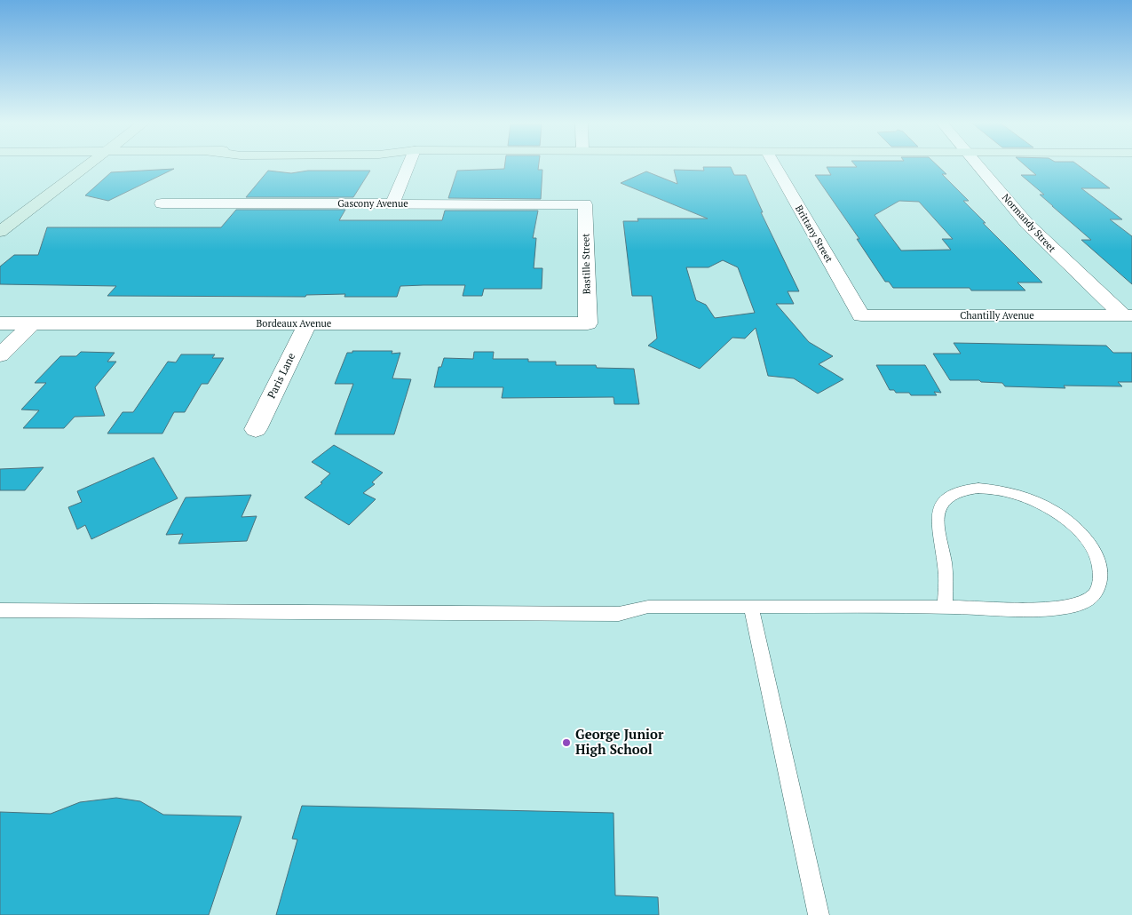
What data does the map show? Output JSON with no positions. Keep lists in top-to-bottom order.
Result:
{
  "streets": {
    "street": [
      "Gascony Avenue",
      "Normandy Street",
      "Brittany Street",
      "Bastille Street",
      "Chantilly Avenue",
      "Bordeaux Avenue",
      "Paris Lane"
    ]
  },
  "crossings": [
    ["Gascony Avenue", "Bastille Street"],
    ["Normandy Street", "Chantilly Avenue"],
    ["Brittany Street", "Chantilly Avenue"],
    ["Bastille Street", "Bordeaux Avenue"],
    ["Bordeaux Avenue", "Paris Lane"]
  ],
  "places": ["George Junior High School"]
}
